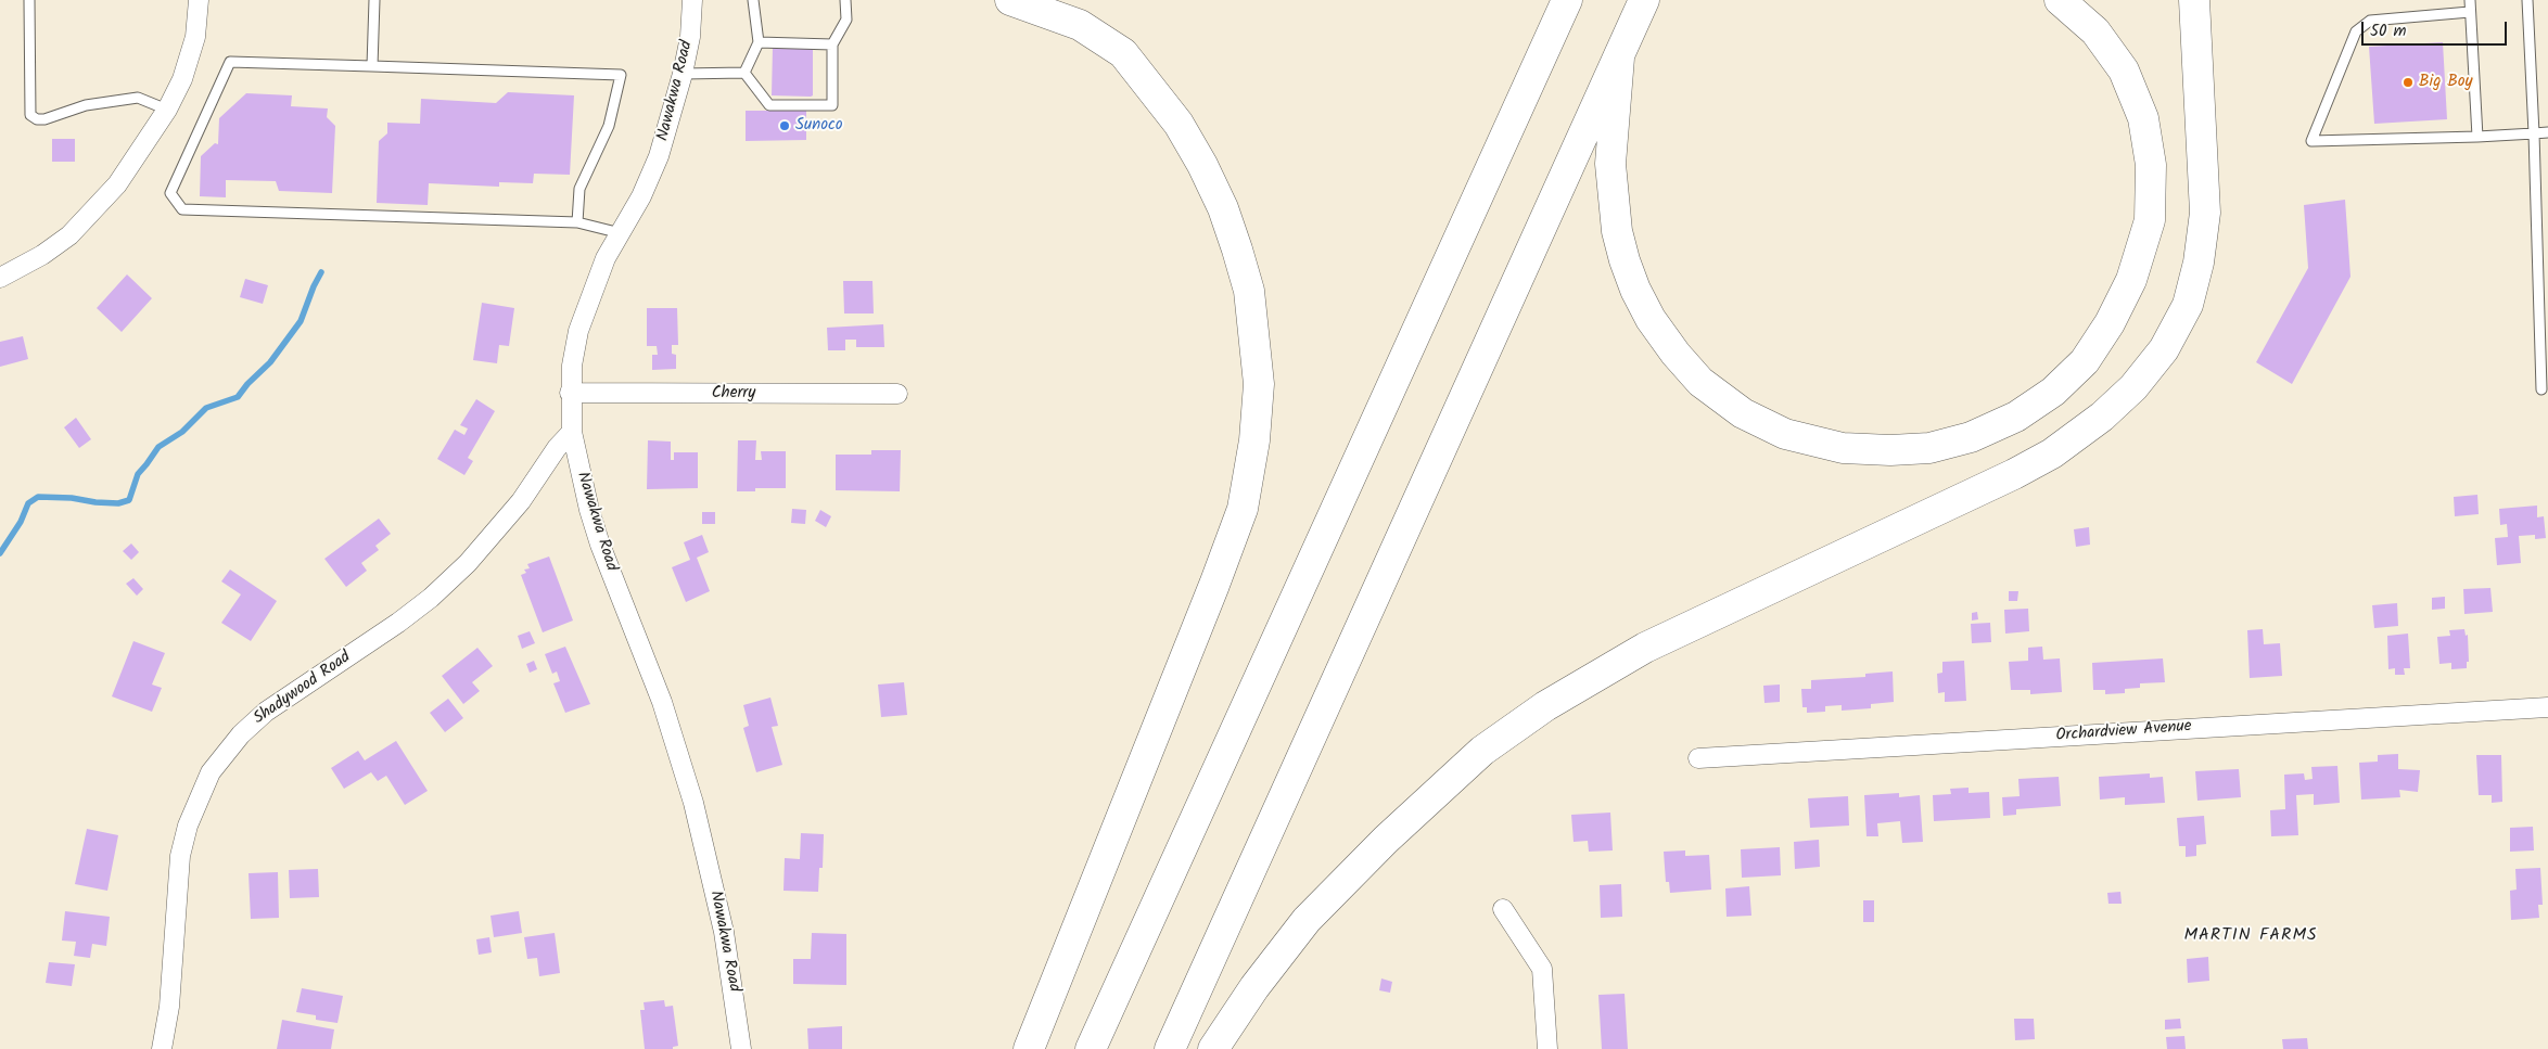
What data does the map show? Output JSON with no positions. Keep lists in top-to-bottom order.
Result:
{
  "streets": {
    "street": [
      "Nawakwa Road",
      "Cherry",
      "Shadywood Road",
      "Orchardview Avenue"
    ]
  },
  "crossings": [
    ["Nawakwa Road", "Cherry"],
    ["Nawakwa Road", "Shadywood Road"]
  ],
  "districts": ["MARTIN FARMS"],
  "places": ["Big Boy", "Sunoco"],
  "scale_bar": "50 m"
}
